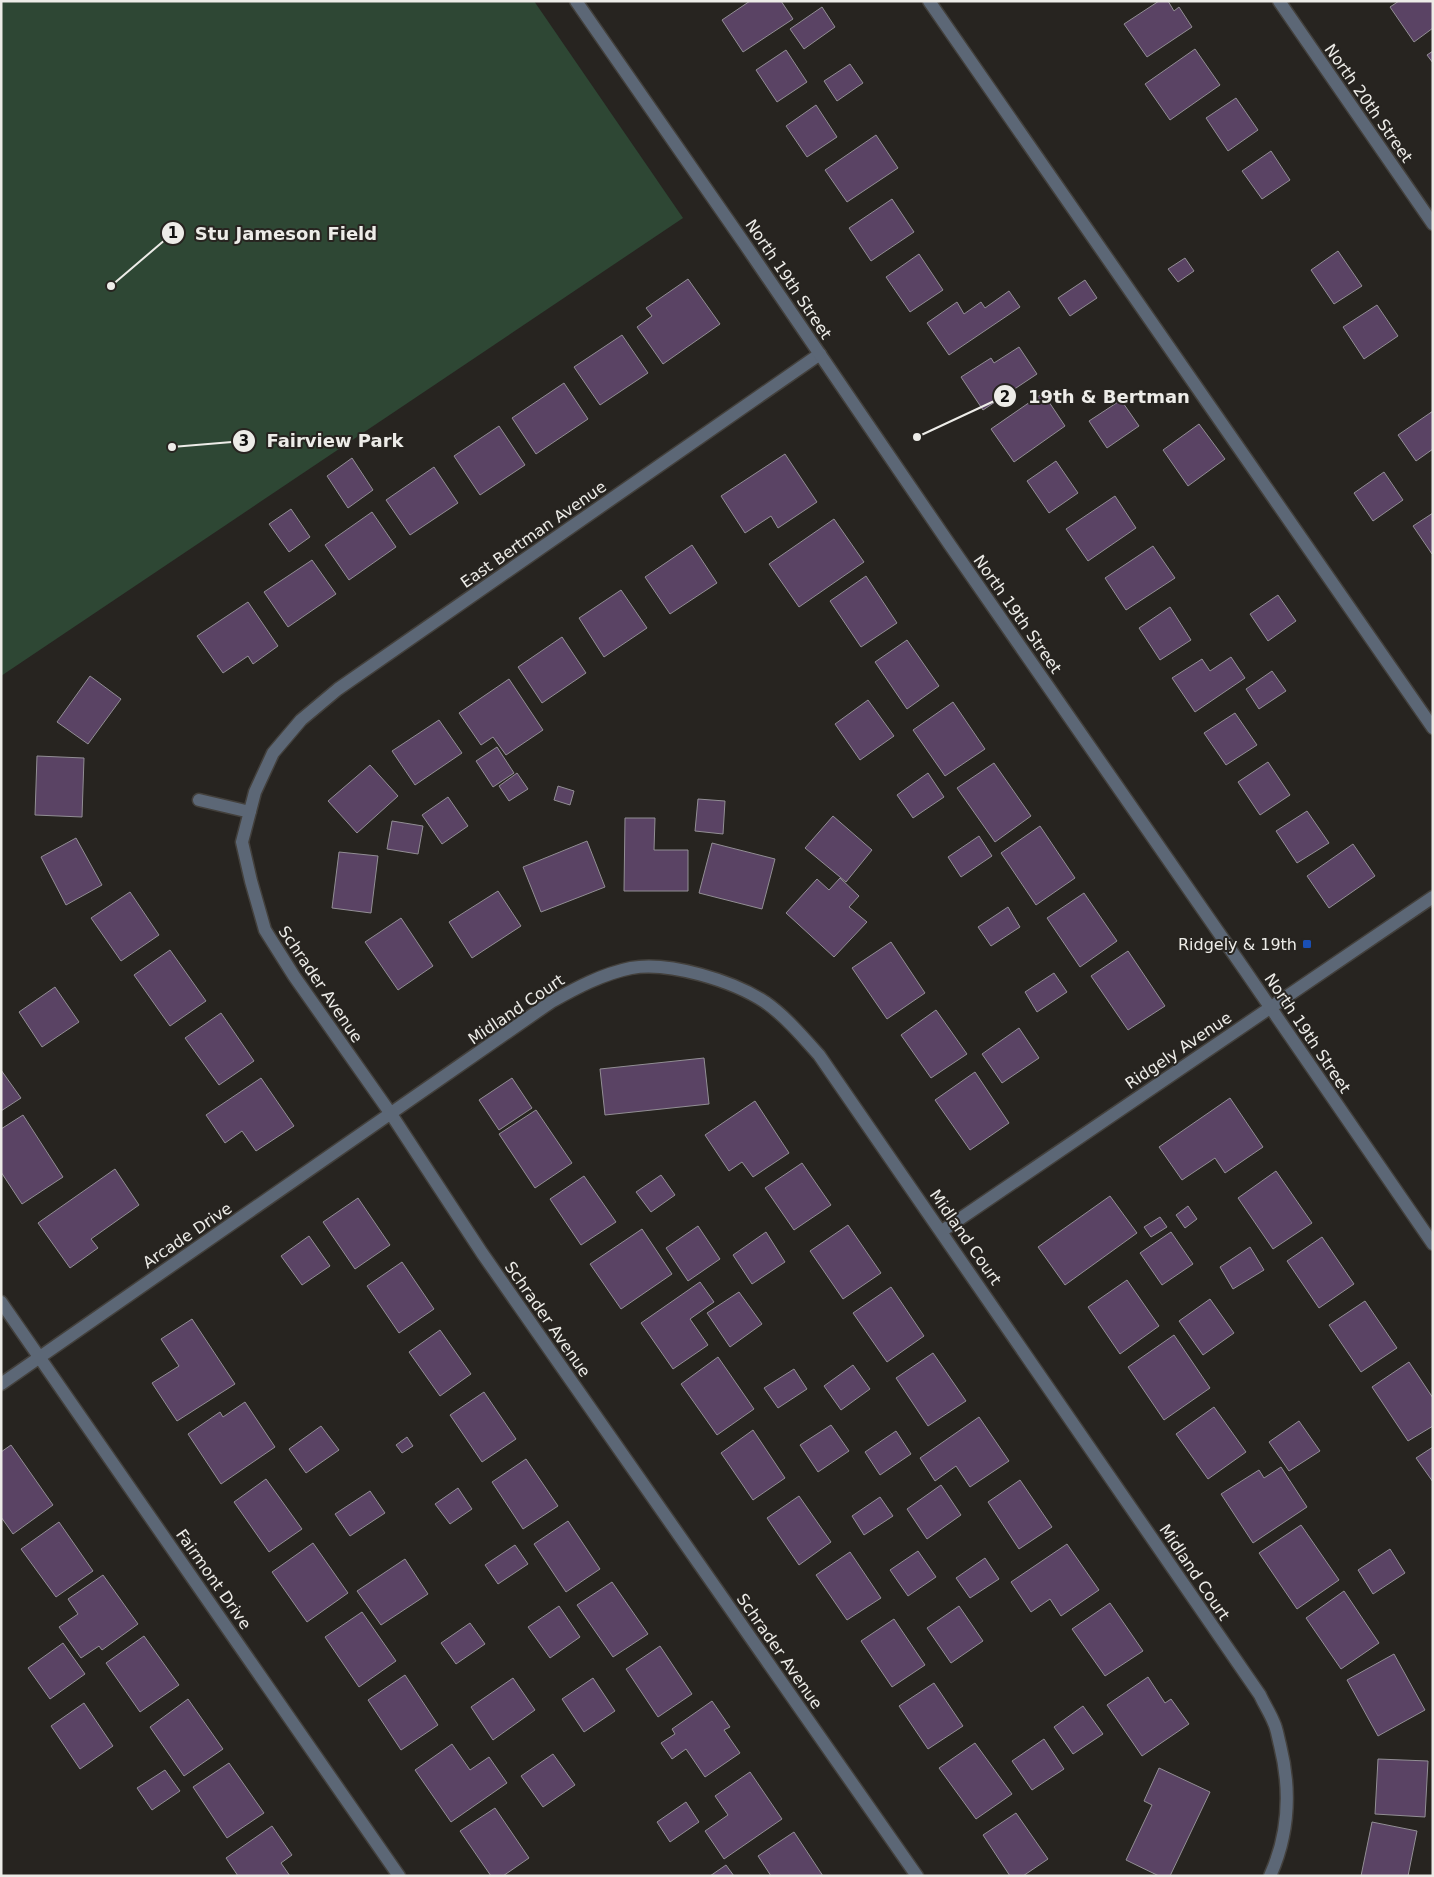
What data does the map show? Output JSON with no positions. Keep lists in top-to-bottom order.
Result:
{
  "streets": {
    "street": [
      "North 20th Street",
      "North 19th Street",
      "East Bertman Avenue",
      "Schrader Avenue",
      "Midland Court",
      "Ridgely Avenue",
      "Arcade Drive",
      "Fairmont Drive"
    ]
  },
  "crossings": [
    ["North 19th Street", "East Bertman Avenue"],
    ["North 19th Street", "Ridgely Avenue"],
    ["East Bertman Avenue", "Schrader Avenue"],
    ["Schrader Avenue", "Midland Court"],
    ["Schrader Avenue", "Arcade Drive"],
    ["Midland Court", "Ridgely Avenue"],
    ["Midland Court", "Arcade Drive"],
    ["Arcade Drive", "Fairmont Drive"]
  ],
  "places": {
    "other": ["Stu Jameson Field", "19th & Bertman", "Fairview Park"],
    "transit": ["Ridgely & 19th"]
  }
}
